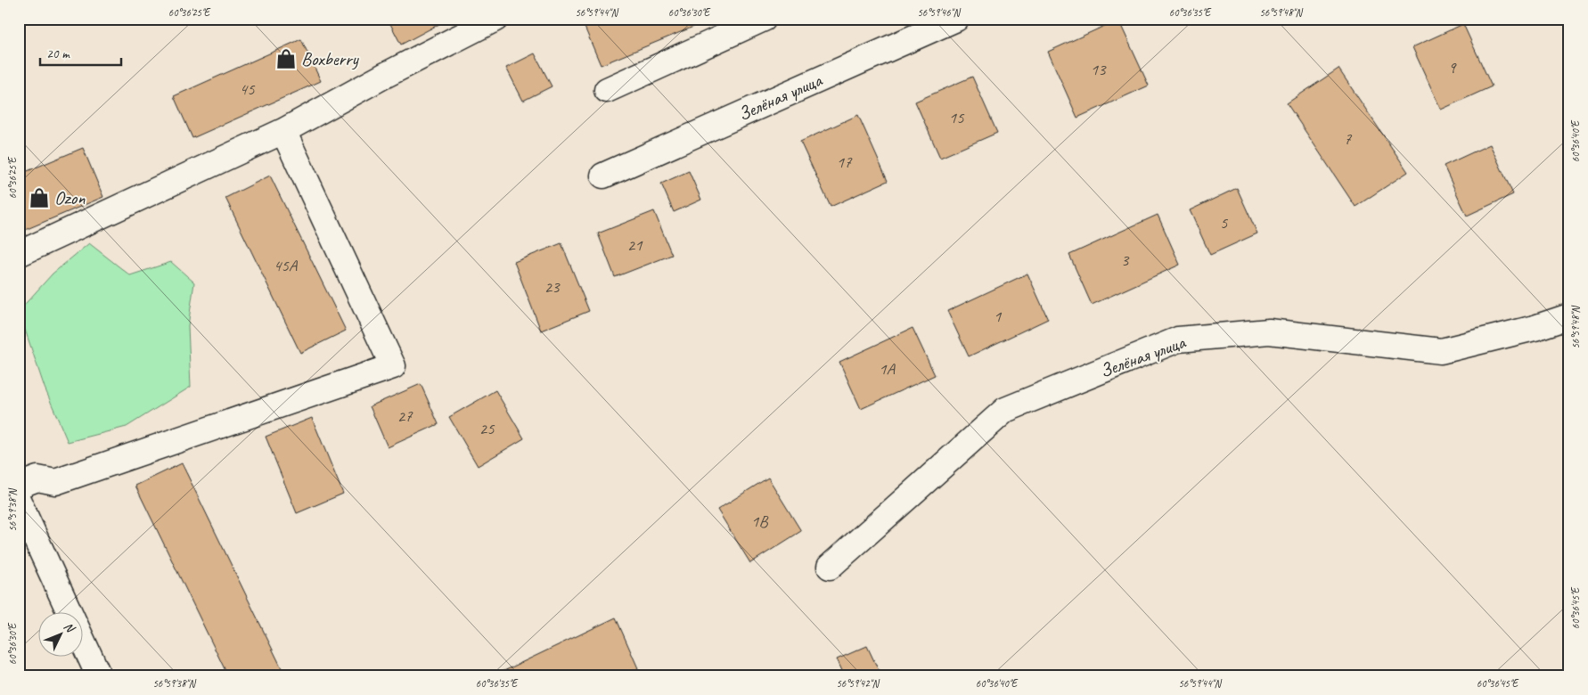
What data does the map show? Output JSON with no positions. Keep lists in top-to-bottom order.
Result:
{
  "streets": {
    "street": ["Зелёная улица"]
  },
  "places": {
    "shop": ["Boxberry", "Ozon"]
  },
  "house_numbers": [
    "9",
    "13",
    "45",
    "15",
    "7",
    "17",
    "5",
    "21",
    "3",
    "45А",
    "23",
    "1",
    "1А",
    "27",
    "25",
    "1В"
  ],
  "scale_bar": "20 m",
  "north": "top right",
  "coordinates": [
    "60°36'25\"E",
    "56°59'44\"N",
    "60°36'30\"E",
    "56°59'46\"N",
    "60°36'35\"E",
    "56°59'48\"N",
    "60°36'40\"E",
    "56°59'38\"N",
    "60°36'45\"E",
    "56°59'42\"N"
  ]
}
